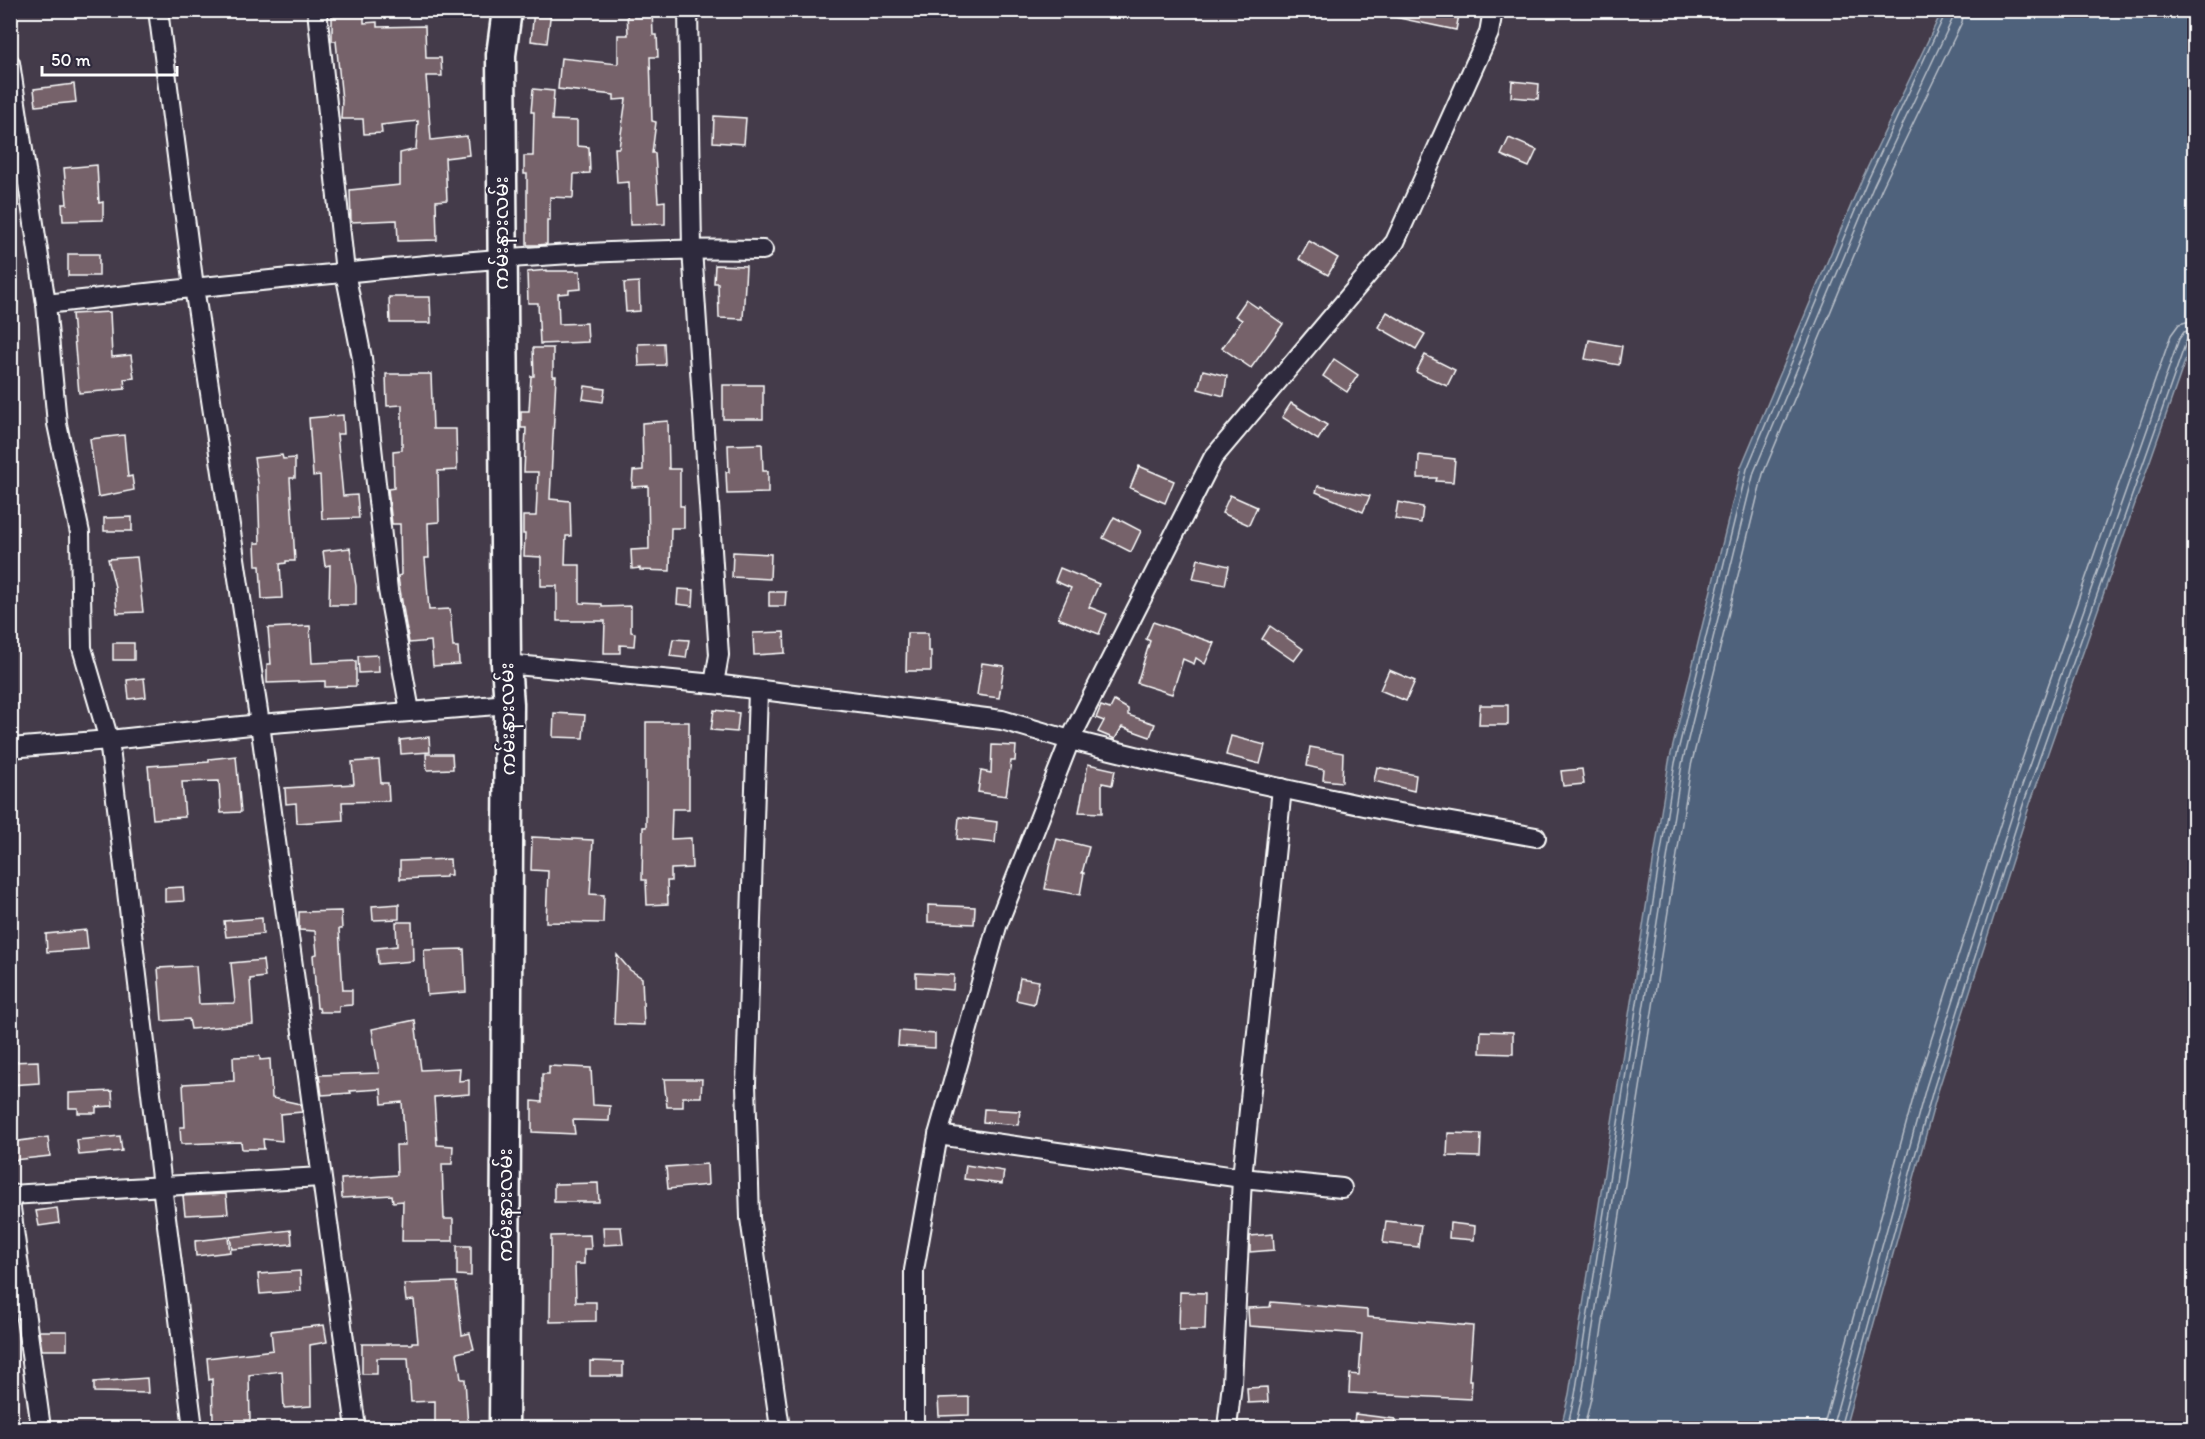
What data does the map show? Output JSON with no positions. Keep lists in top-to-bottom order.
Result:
{
  "streets": {
    "main road": ["ကမ်းနားလမ်း"]
  },
  "scale_bar": "50 m"
}
